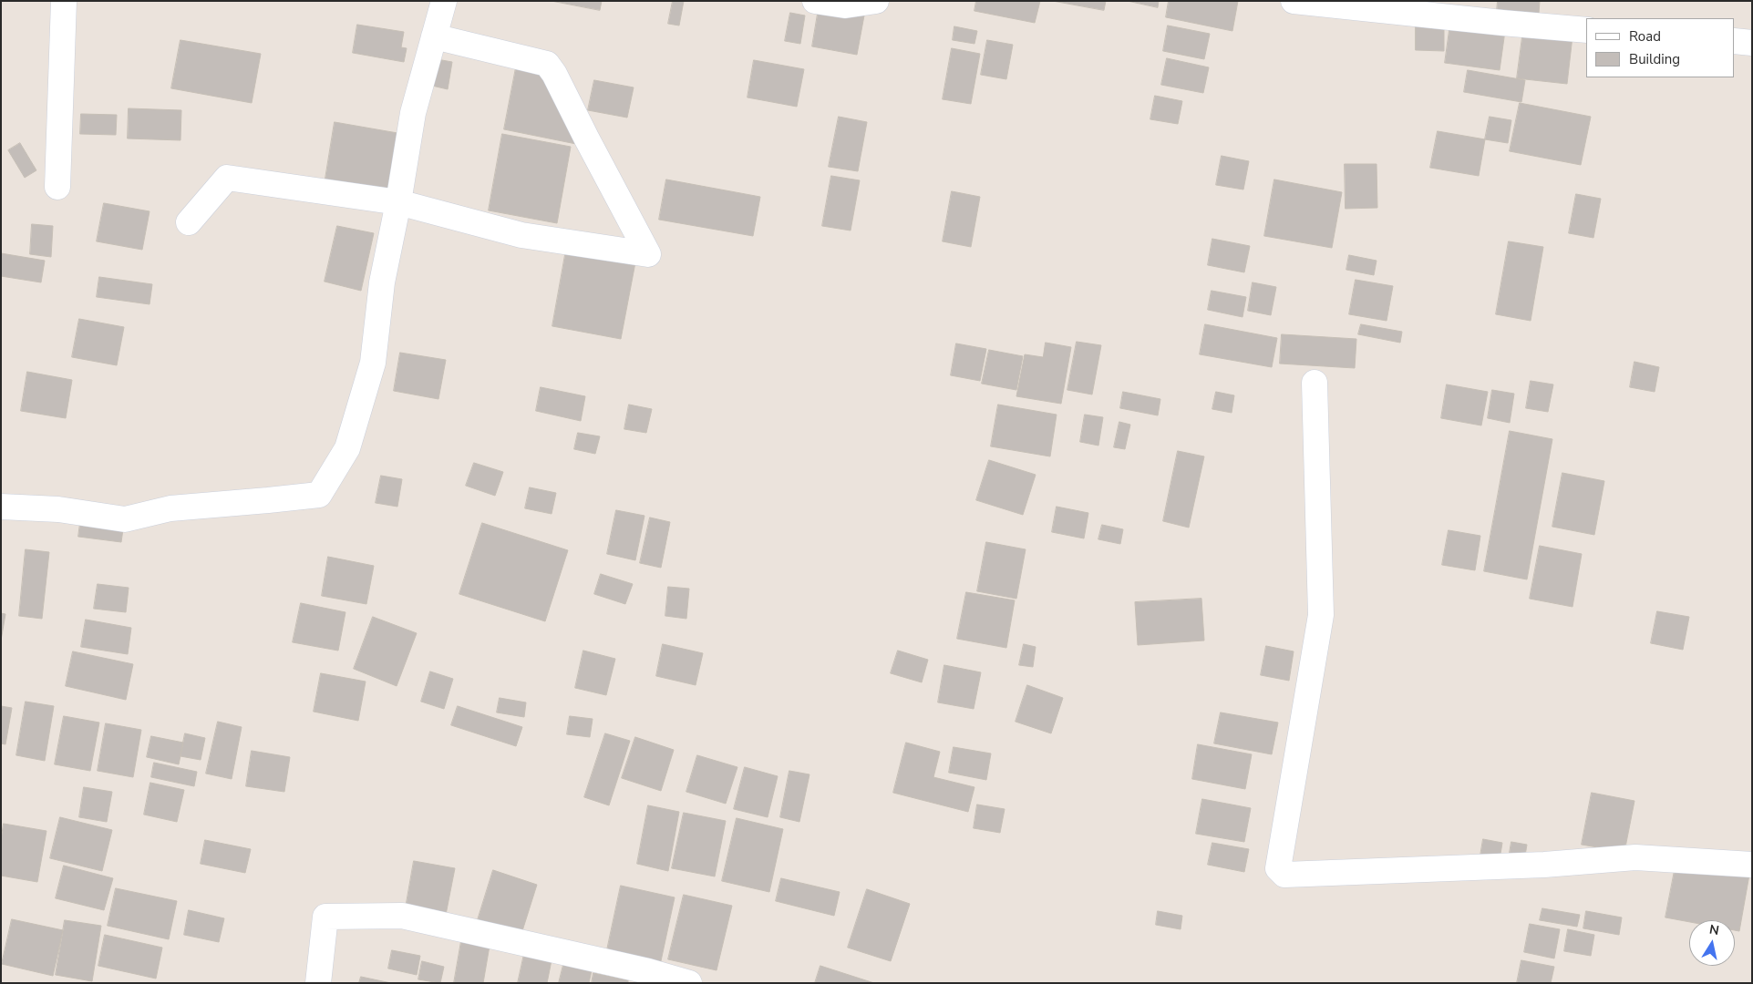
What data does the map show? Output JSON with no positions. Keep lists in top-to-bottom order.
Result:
{
  "legend": ["Road", "Building"],
  "north": "top"
}
